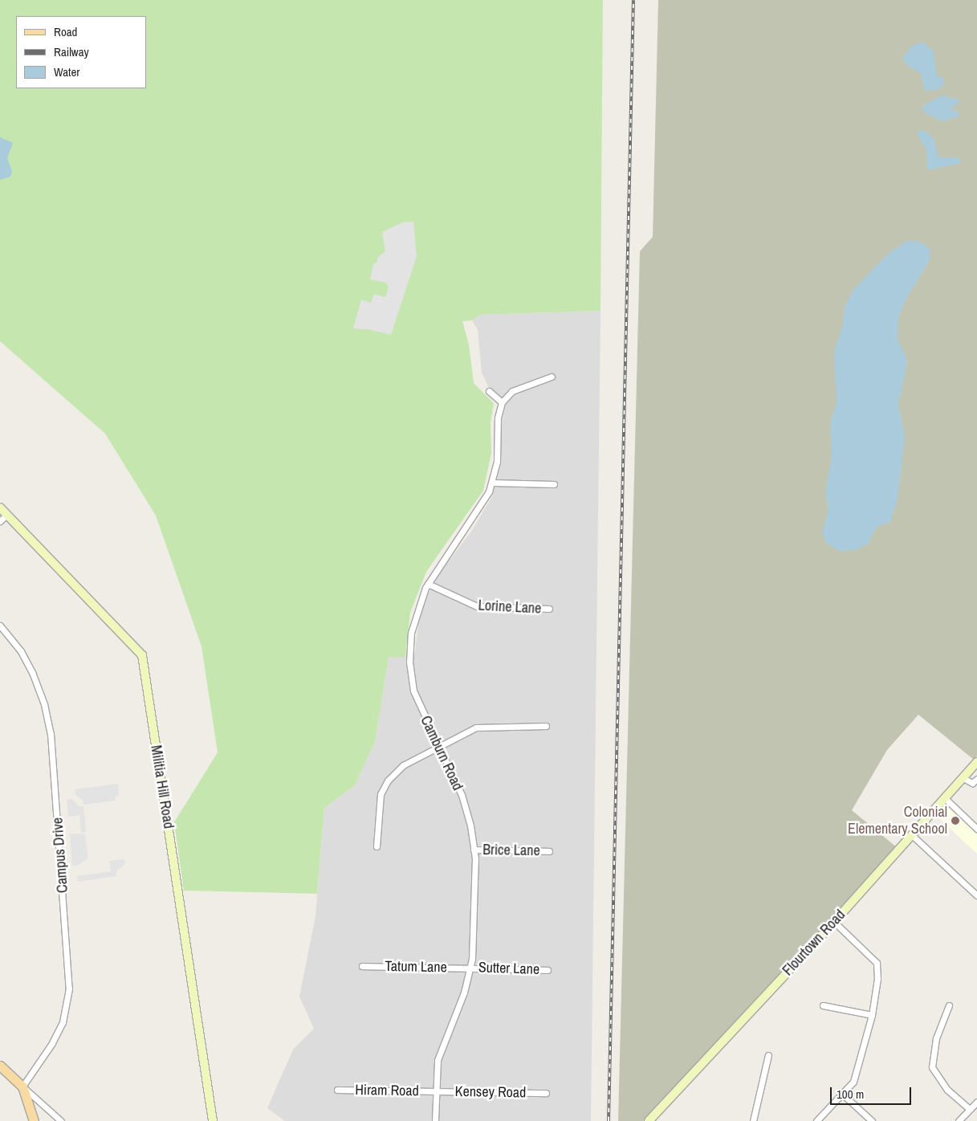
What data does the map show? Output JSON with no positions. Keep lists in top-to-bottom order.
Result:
{
  "streets": {
    "street": [
      "Lorine Lane",
      "Camburn Road",
      "Militia Hill Road",
      "Brice Lane",
      "Campus Drive",
      "Flourtown Road",
      "Tatum Lane",
      "Sutter Lane",
      "Hiram Road",
      "Kensey Road"
    ]
  },
  "crossings": [
    ["Lorine Lane", "Camburn Road"],
    ["Camburn Road", "Brice Lane"],
    ["Camburn Road", "Tatum Lane"],
    ["Camburn Road", "Sutter Lane"],
    ["Camburn Road", "Hiram Road"],
    ["Camburn Road", "Kensey Road"],
    ["Tatum Lane", "Sutter Lane"],
    ["Hiram Road", "Kensey Road"]
  ],
  "places": ["Colonial Elementary School"],
  "legend": ["Road", "Railway", "Water"],
  "scale_bar": "100 m"
}
